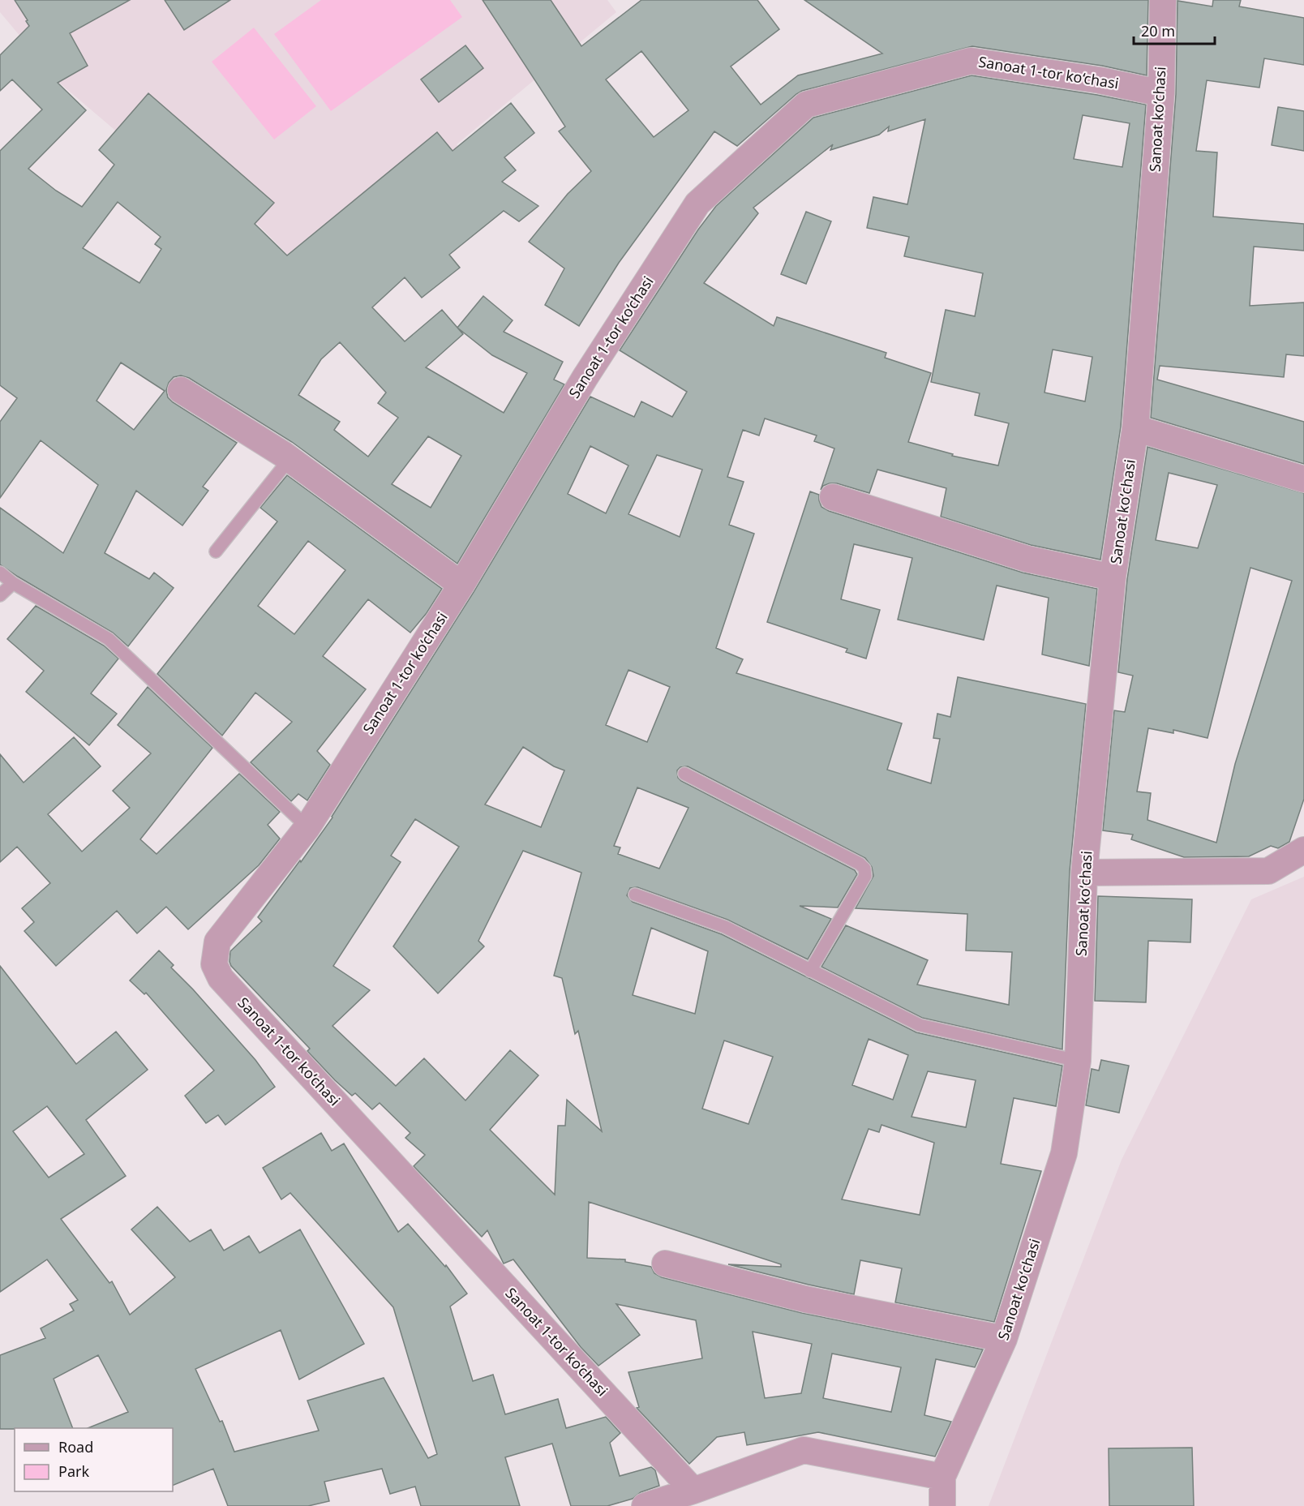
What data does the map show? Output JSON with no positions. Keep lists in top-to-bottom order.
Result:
{
  "streets": {
    "street": ["Sanoat 1-tor ko‘chasi", "Sanoat koʻchasi"]
  },
  "crossings": [
    ["Sanoat 1-tor ko‘chasi", "Sanoat koʻchasi"]
  ],
  "legend": ["Road", "Park"],
  "scale_bar": "20 m"
}
